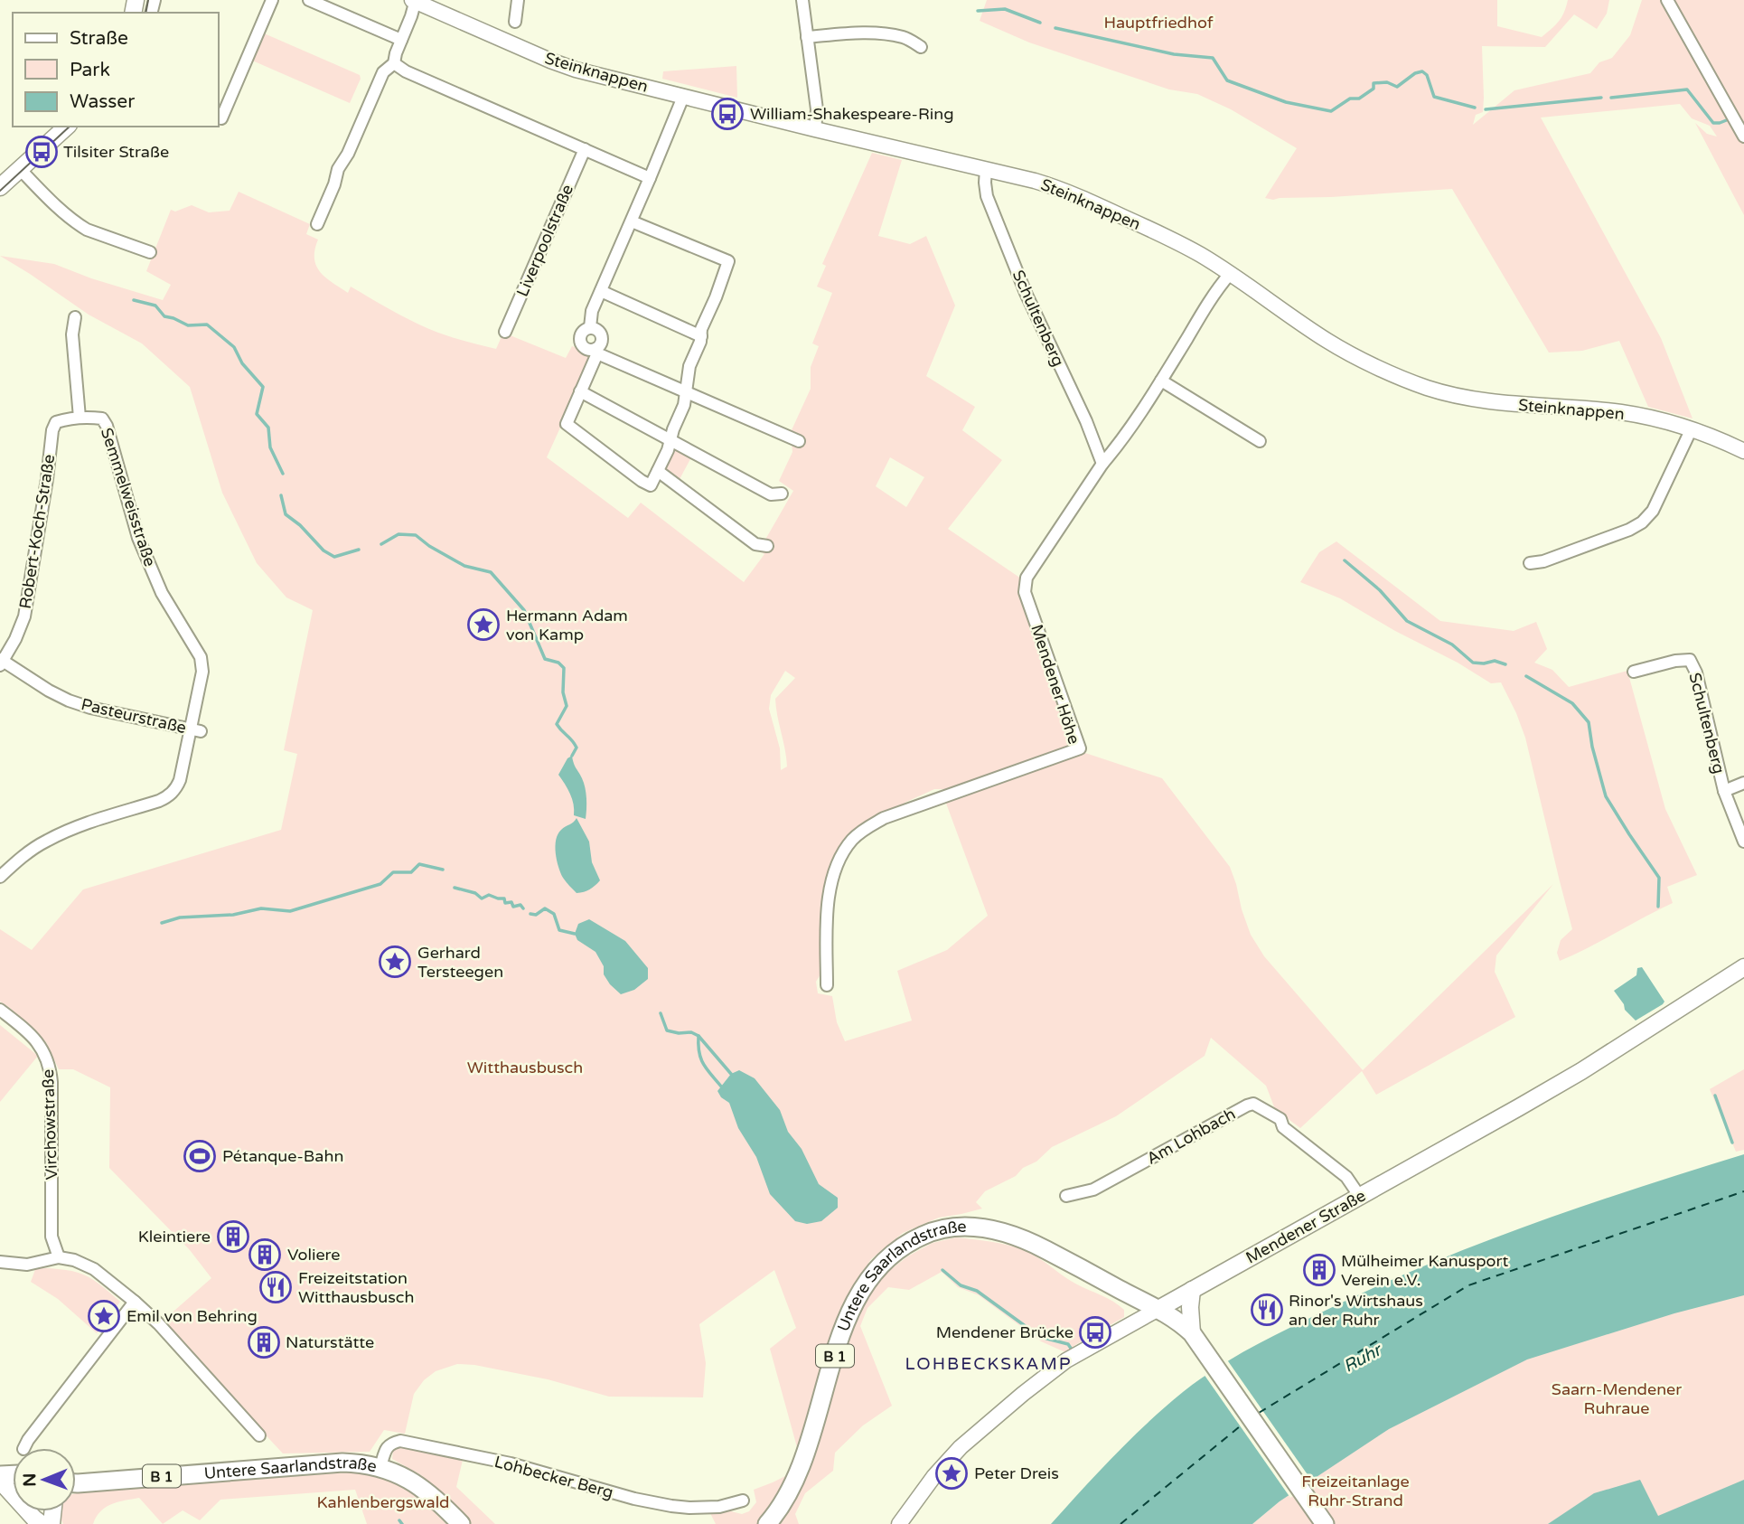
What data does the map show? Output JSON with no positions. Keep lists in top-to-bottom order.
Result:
{
  "streets": {
    "main road": ["Mendener Straße", "Untere Saarlandstraße", "B 1"],
    "street": [
      "Steinknappen",
      "Liverpoolstraße",
      "Schultenberg",
      "Semmelweisstraße",
      "Robert-Koch-Straße",
      "Mendener Höhe",
      "Pasteurstraße",
      "Virchowstraße",
      "Am Lohbach",
      "Lohbecker Berg"
    ]
  },
  "crossings": [
    ["Steinknappen", "Schultenberg"],
    ["Steinknappen", "Mendener Höhe"],
    ["Schultenberg", "Mendener Höhe"],
    ["Semmelweisstraße", "Robert-Koch-Straße"],
    ["Semmelweisstraße", "Pasteurstraße"],
    ["Robert-Koch-Straße", "Pasteurstraße"],
    ["Am Lohbach", "Mendener Straße"],
    ["Mendener Straße", "Untere Saarlandstraße"],
    ["Mendener Straße", "B 1"],
    ["Untere Saarlandstraße", "B 1"],
    ["Untere Saarlandstraße", "Lohbecker Berg"]
  ],
  "districts": ["LOHBECKSKAMP"],
  "water": ["Ruhr"],
  "parks": [
    "Hauptfriedhof",
    "Witthausbusch",
    "Saarn-Mendener Ruhraue",
    "Freizeitanlage Ruhr-Strand",
    "Kahlenbergswald"
  ],
  "places": {
    "bus stop": ["William-Shakespeare-Ring", "Tilsiter Straße", "Mendener Brücke"],
    "place": [
      "Hermann Adam von Kamp",
      "Gerhard Tersteegen",
      "Emil von Behring",
      "Peter Dreis"
    ],
    "sports": ["Pétanque-Bahn"],
    "building": [
      "Kleintiere",
      "Voliere",
      "Mülheimer Kanusport Verein e.V.",
      "Naturstätte"
    ],
    "restaurant": ["Freizeitstation Witthausbusch", "Rinor's Wirtshaus an der Ruhr"]
  },
  "legend": ["Straße", "Park", "Wasser"],
  "north": "left"
}
